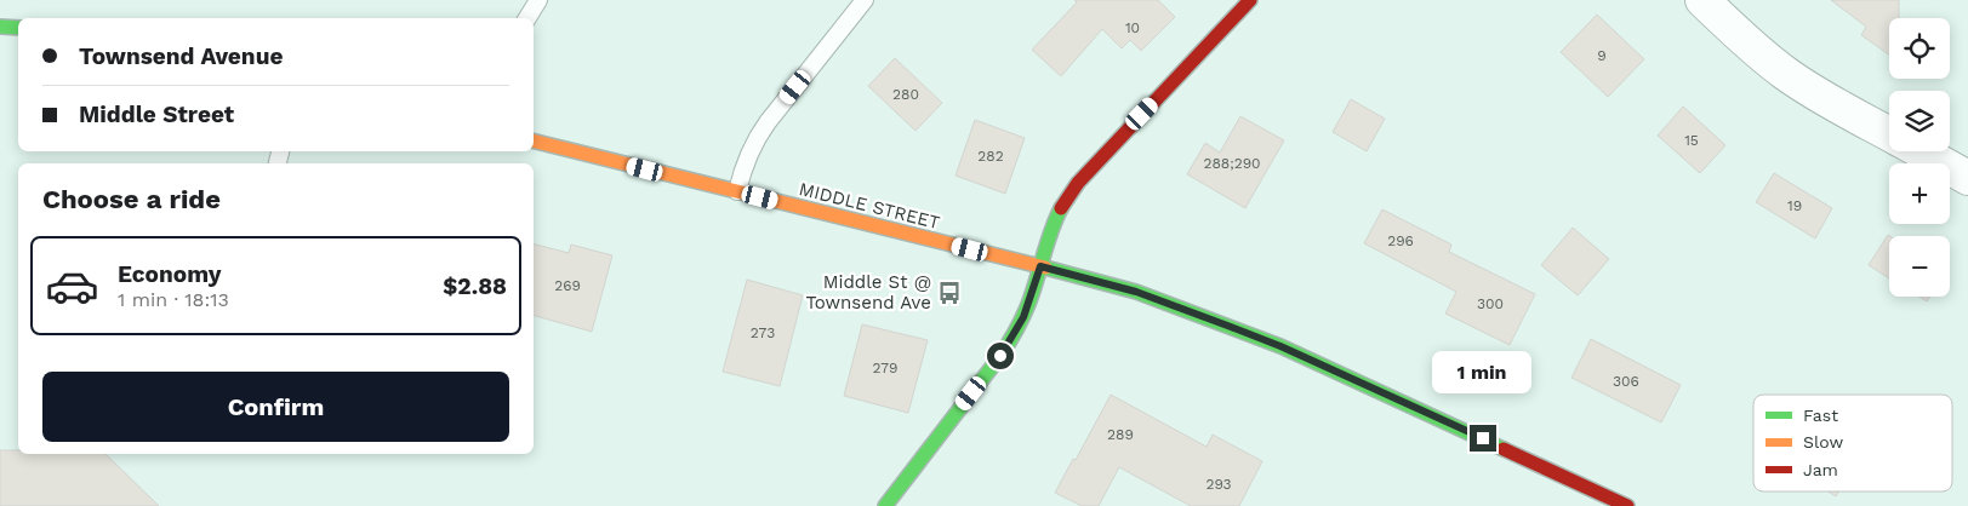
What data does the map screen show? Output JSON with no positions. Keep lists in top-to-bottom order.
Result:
{
  "streets": {
    "street": ["MIDDLE STREET"]
  },
  "places": {
    "bus stop": ["Middle St @ Townsend Ave"]
  },
  "house_numbers": [
    "10",
    "9",
    "280",
    "15",
    "282",
    "288;290",
    "19",
    "296",
    "269",
    "300",
    "273",
    "279",
    "306",
    "289",
    "293"
  ],
  "legend": ["Fast", "Slow", "Jam"],
  "page": {
    "map_buttons": ["+", "−"],
    "banner": ["Townsend Avenue", "Middle Street"],
    "heading": "Choose a ride",
    "list": [
      {
        "name": "Economy",
        "note": "1 min · 18:13",
        "value": "$2.88"
      }
    ],
    "bubble": "1 min",
    "buttons": "Confirm"
  }
}
